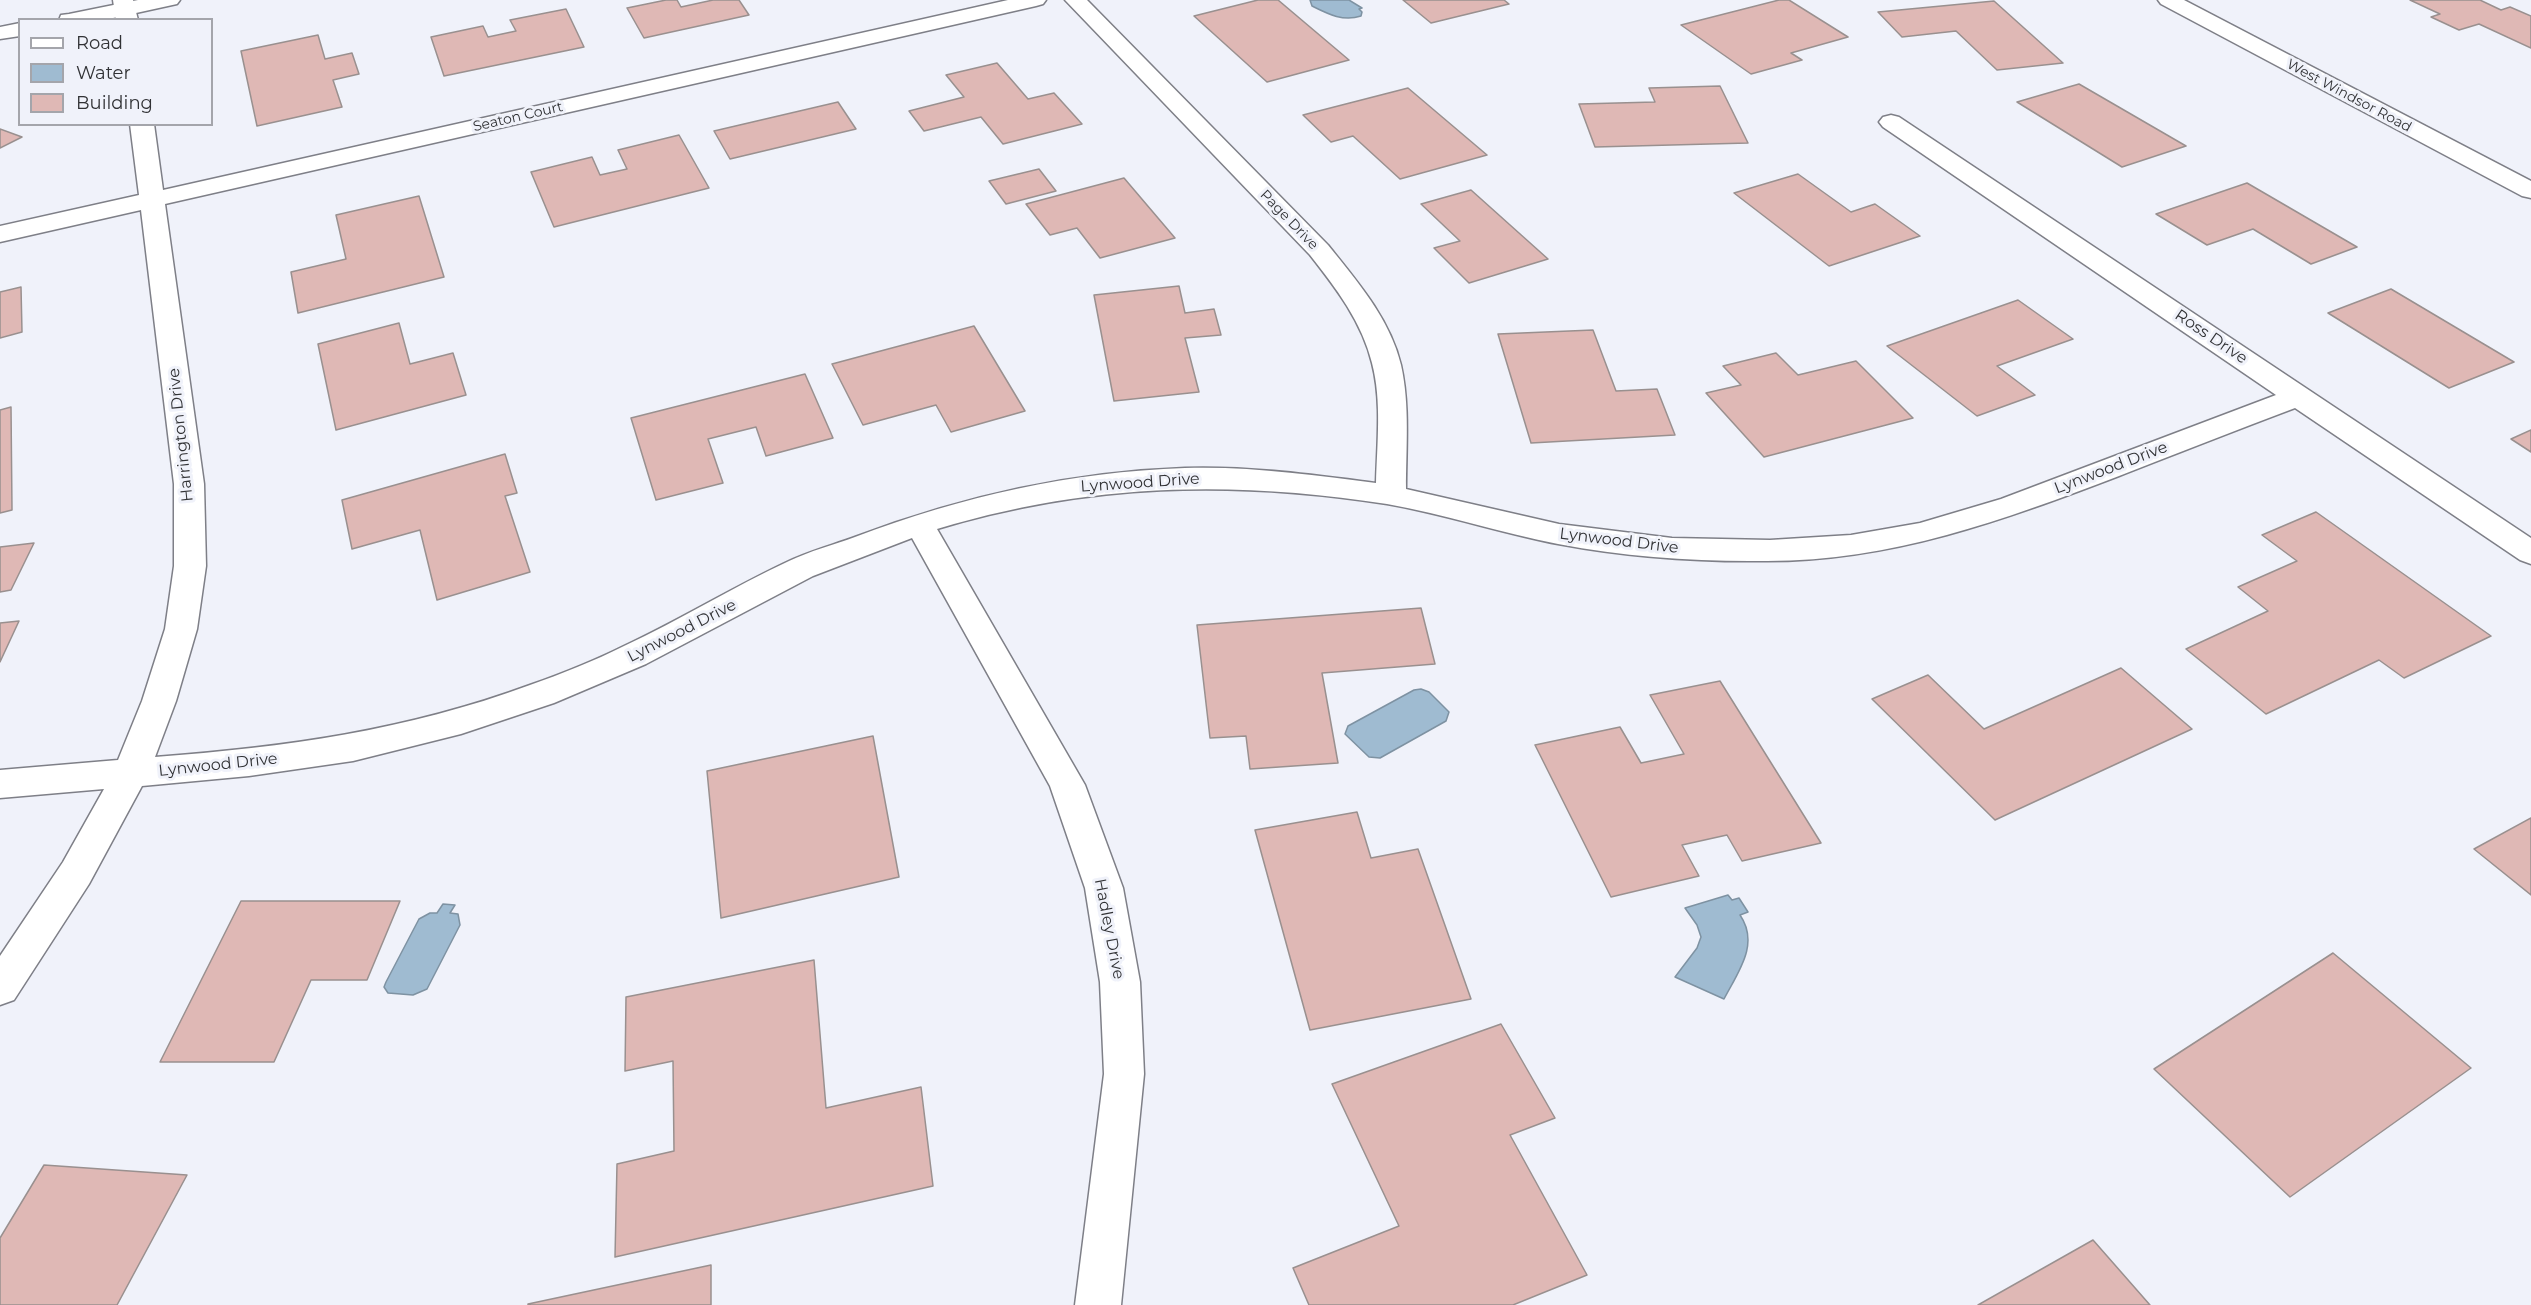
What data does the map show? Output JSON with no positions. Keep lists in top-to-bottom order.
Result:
{
  "streets": {
    "street": [
      "West Windsor Road",
      "Seaton Court",
      "Page Drive",
      "Ross Drive",
      "Harrington Drive",
      "Lynwood Drive",
      "Hadley Drive"
    ]
  },
  "crossings": [
    ["Seaton Court", "Harrington Drive"],
    ["Page Drive", "Lynwood Drive"],
    ["Ross Drive", "Lynwood Drive"],
    ["Harrington Drive", "Lynwood Drive"],
    ["Lynwood Drive", "Hadley Drive"]
  ],
  "legend": ["Road", "Water", "Building"]
}
